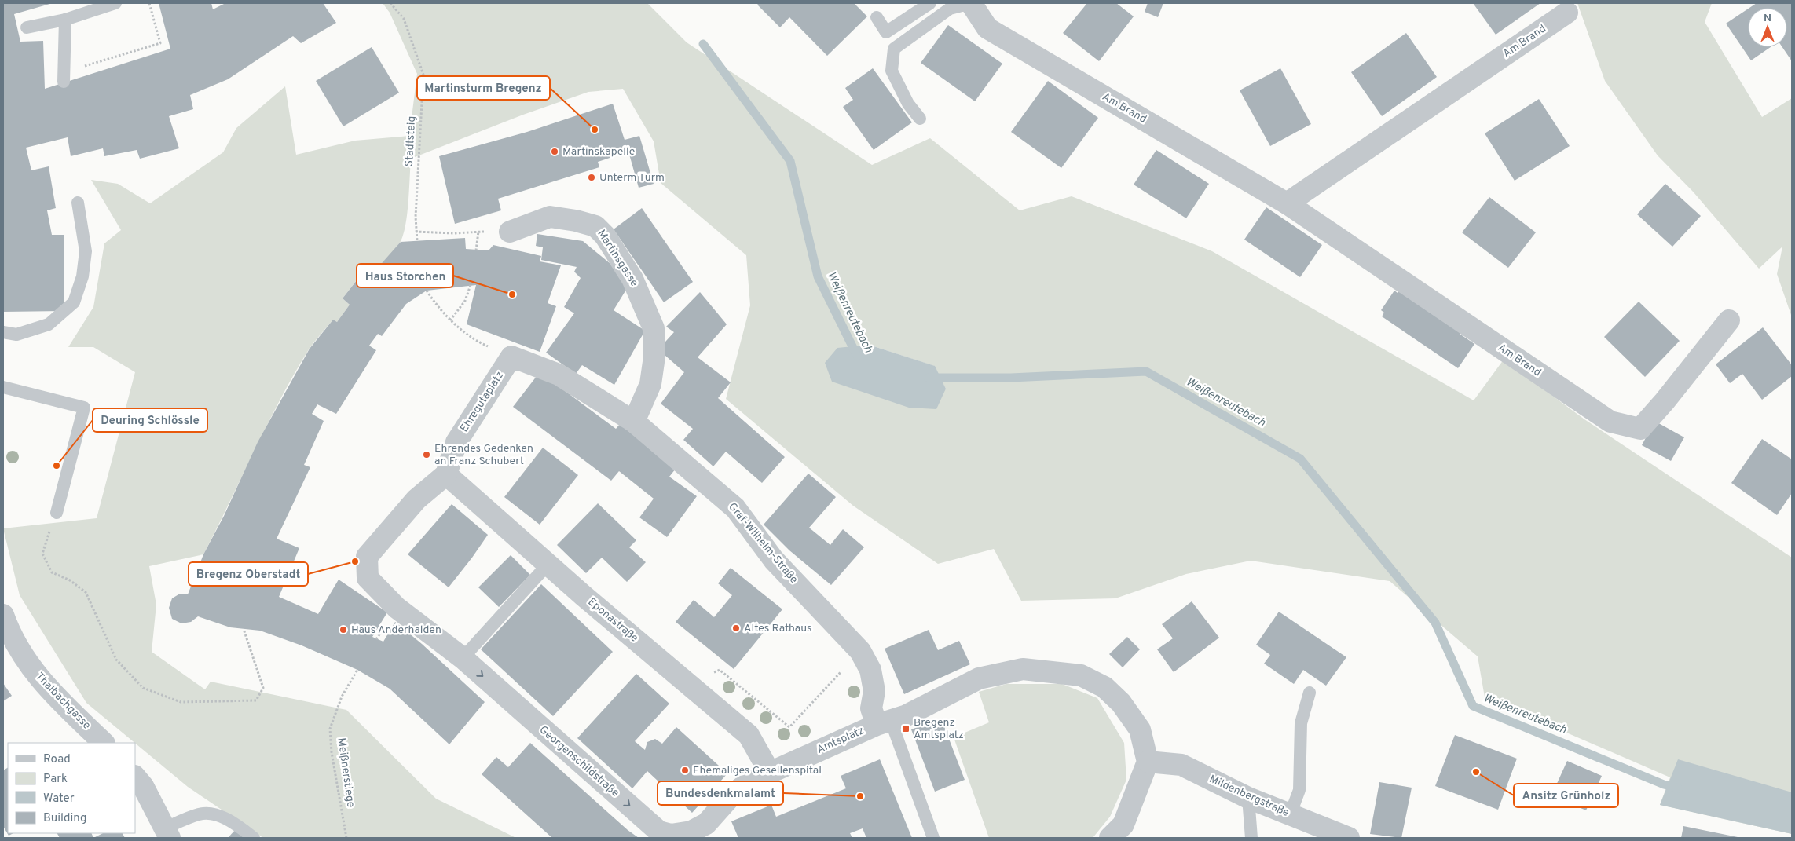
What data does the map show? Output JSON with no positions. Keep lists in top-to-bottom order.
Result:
{
  "streets": {
    "street": [
      "Am Brand",
      "Martinsgasse",
      "Ehregutaplatz",
      "Graf-Wilhelm-Straße",
      "Eponastraße",
      "Thalbachgasse",
      "Amtsplatz",
      "Georgenschildstraße",
      "Mildenbergstraße"
    ],
    "path": ["Stadtsteig", "Meißnerstiege"]
  },
  "crossings": [
    ["Martinsgasse", "Graf-Wilhelm-Straße"],
    ["Ehregutaplatz", "Graf-Wilhelm-Straße"],
    ["Ehregutaplatz", "Eponastraße"],
    ["Ehregutaplatz", "Georgenschildstraße"],
    ["Graf-Wilhelm-Straße", "Amtsplatz"],
    ["Eponastraße", "Amtsplatz"],
    ["Eponastraße", "Georgenschildstraße"],
    ["Amtsplatz", "Georgenschildstraße"],
    ["Amtsplatz", "Mildenbergstraße"]
  ],
  "one_way": ["Georgenschildstraße"],
  "water": ["Weißenreutebach"],
  "places": {
    "other": [
      "Martinsturm Bregenz",
      "Martinskapelle",
      "Unterm Turm",
      "Haus Storchen",
      "Ehrendes Gedenken an Franz Schubert",
      "Deuring Schlössle",
      "Bregenz Oberstadt",
      "Altes Rathaus",
      "Haus Anderhalden",
      "Ehemaliges Gesellenspital",
      "Ansitz Grünholz",
      "Bundesdenkmalamt"
    ],
    "transit": ["Bregenz Amtsplatz"]
  },
  "legend": [
    "Road",
    "Park",
    "Water",
    "Building"
  ],
  "north": "top"
}
